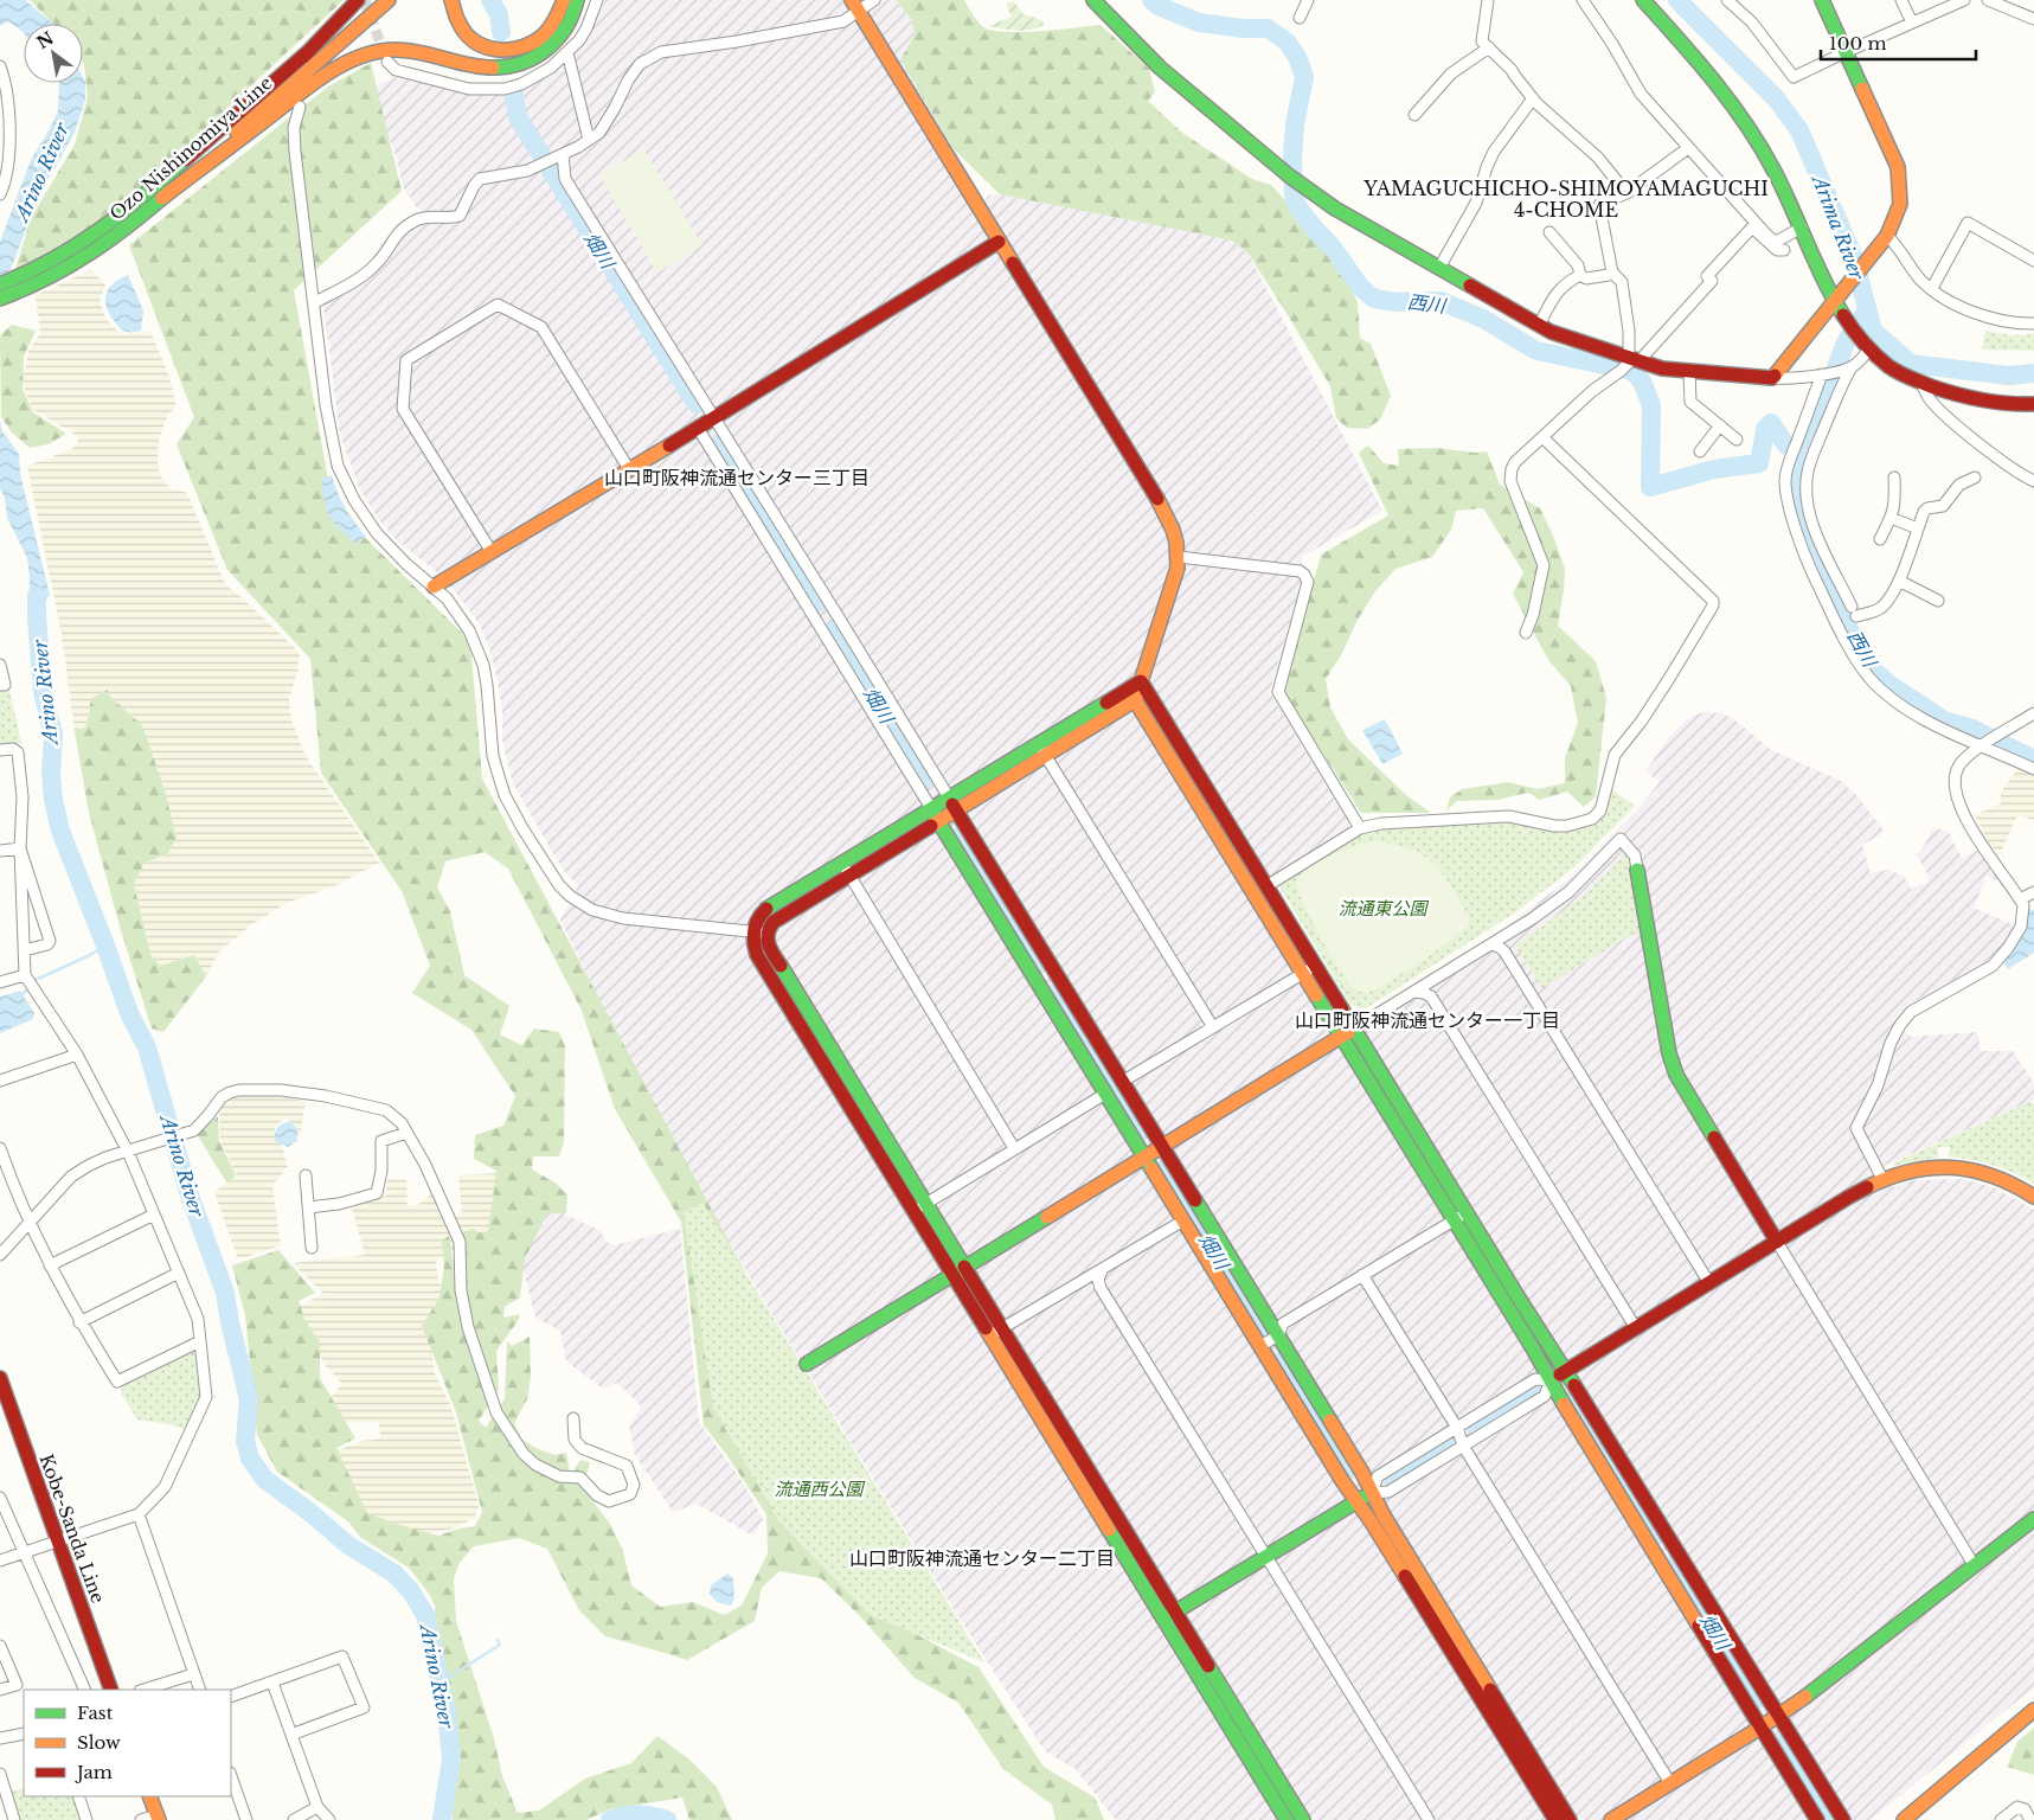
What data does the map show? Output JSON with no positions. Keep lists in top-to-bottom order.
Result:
{
  "streets": {
    "main road": ["Ozo Nishinomiya Line", "Kobe-Sanda Line"]
  },
  "districts": [
    "YAMAGUCHICHO-SHIMOYAMAGUCHI 4-CHOME",
    "山口町阪神流通センター三丁目",
    "山口町阪神流通センター一丁目",
    "山口町阪神流通センター二丁目"
  ],
  "water": [
    "Arino River",
    "Arima River",
    "畑川",
    "西川"
  ],
  "parks": ["流通東公園", "流通西公園"],
  "legend": ["Fast", "Slow", "Jam"],
  "scale_bar": "100 m",
  "north": "top left"
}
